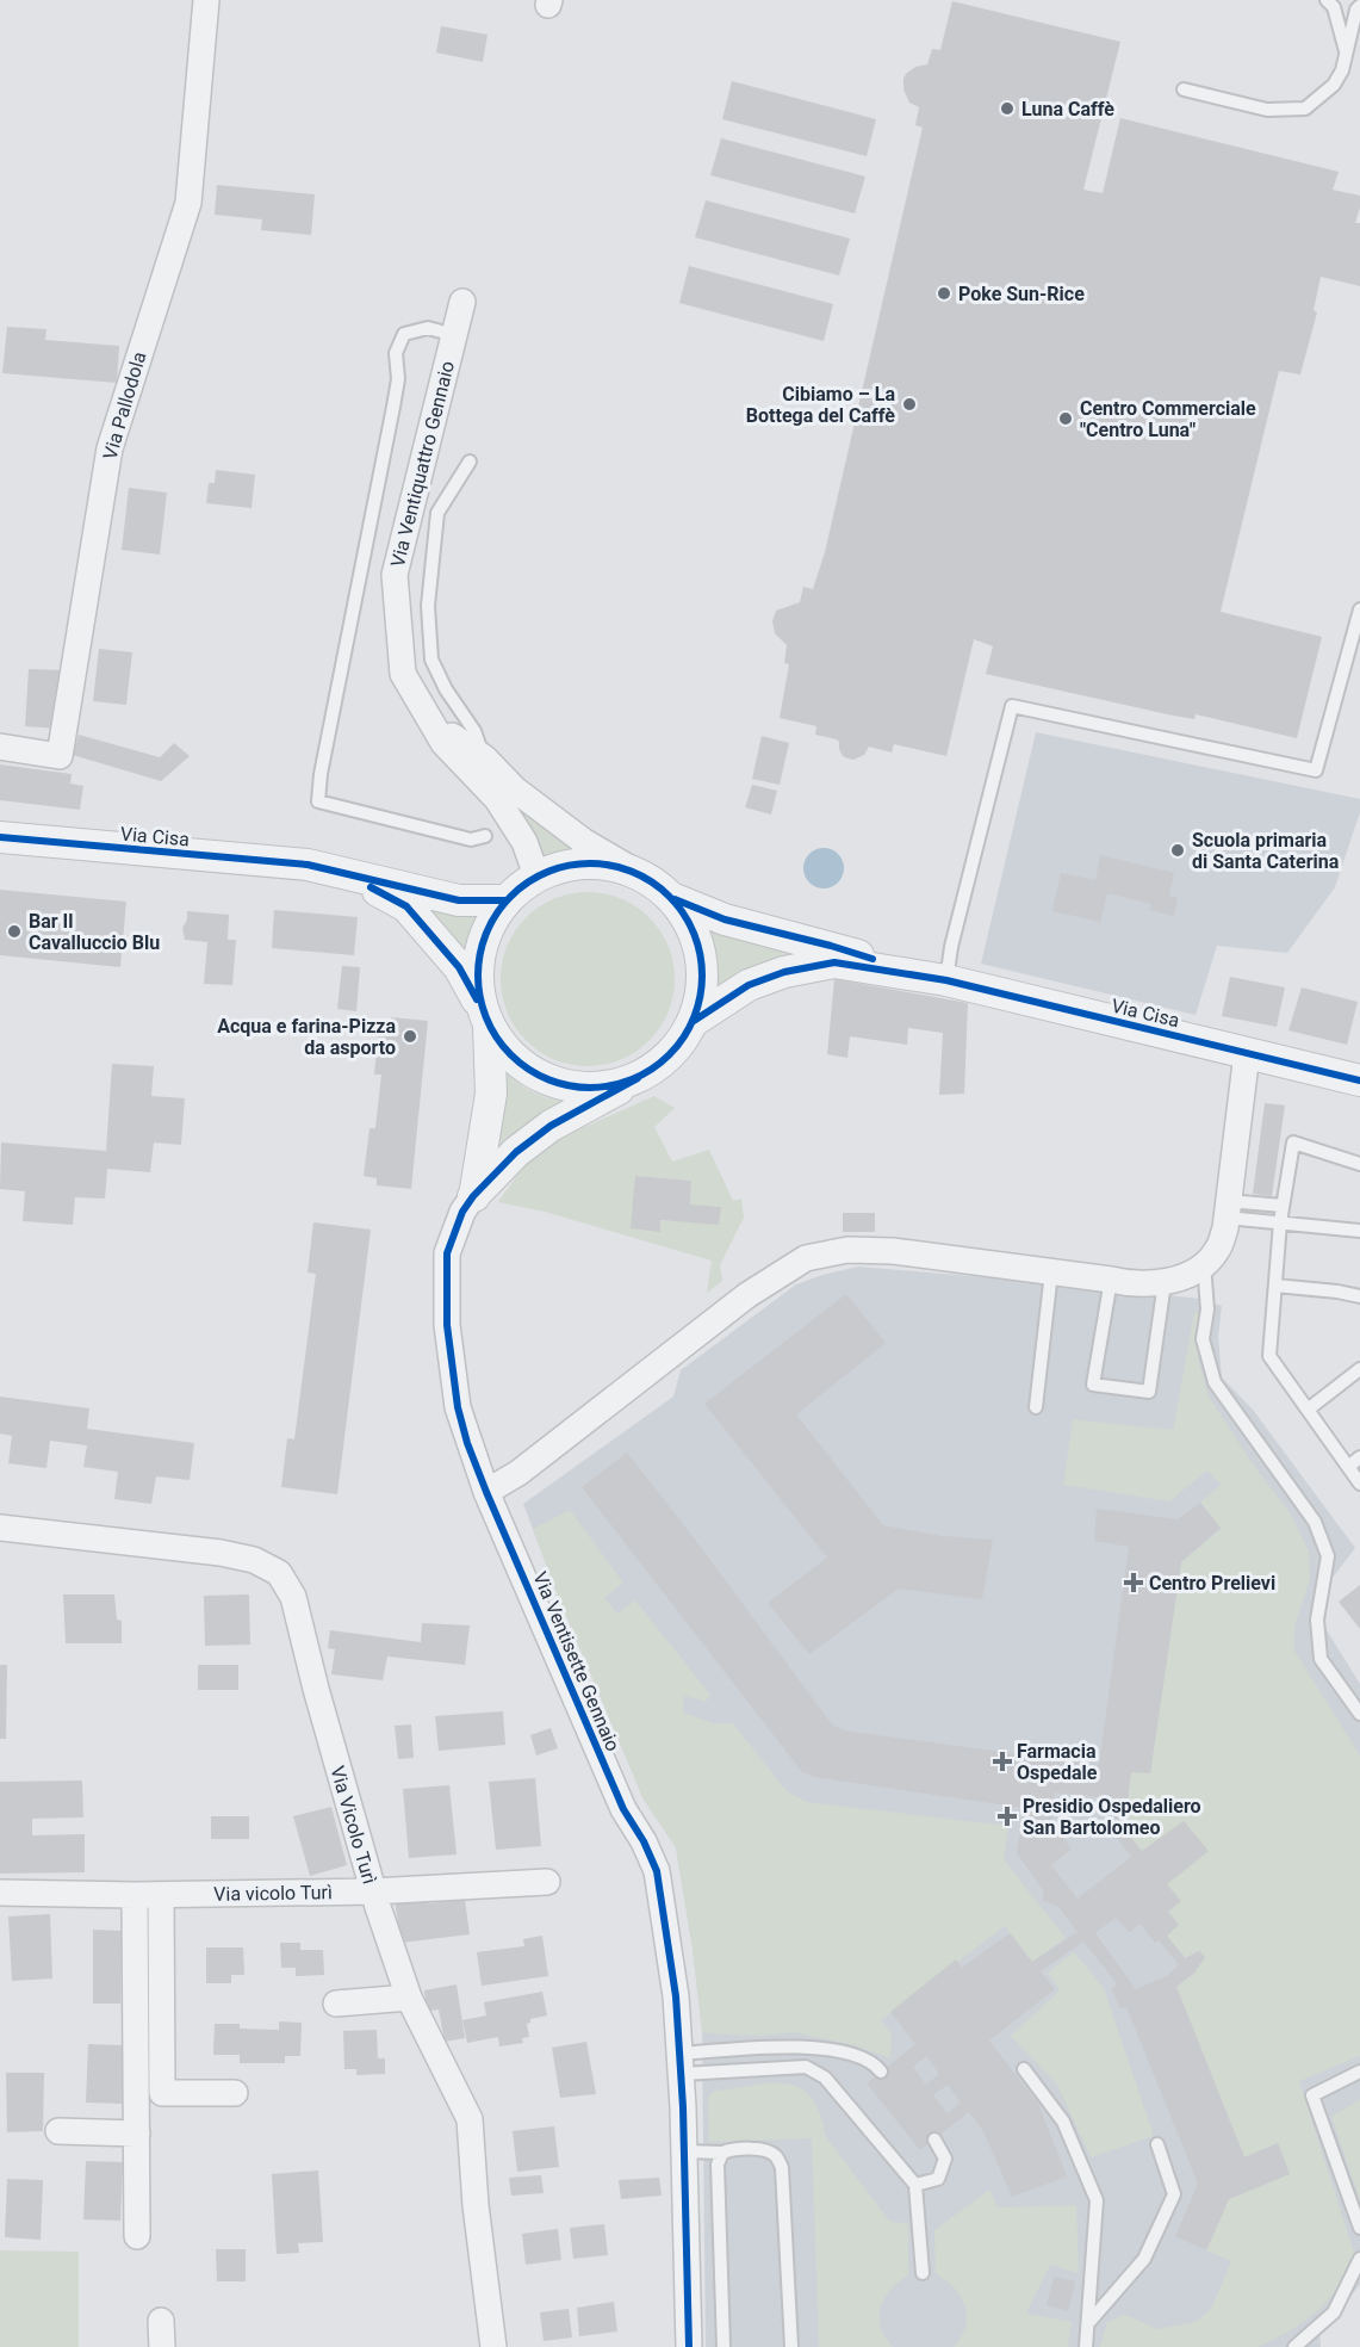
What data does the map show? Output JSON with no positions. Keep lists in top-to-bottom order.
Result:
{
  "streets": {
    "street": [
      "Via Pallodola",
      "Via Ventiquattro Gennaio",
      "Via Cisa",
      "Via Ventisette Gennaio",
      "Via Vicolo Turì",
      "Via vicolo Turì"
    ]
  },
  "crossings": [
    ["Via Ventiquattro Gennaio", "Via Cisa"],
    ["Via Ventiquattro Gennaio", "Via Ventisette Gennaio"],
    ["Via Cisa", "Via Ventisette Gennaio"],
    ["Via Vicolo Turì", "Via vicolo Turì"]
  ],
  "places": {
    "other": [
      "Luna Caffè",
      "Poke Sun-Rice",
      "Cibiamo – La Bottega del Caffè",
      "Centro Commerciale \"Centro Luna\"",
      "Scuola primaria di Santa Caterina",
      "Bar Il Cavalluccio Blu",
      "Acqua e farina-Pizza da asporto"
    ],
    "health": ["Centro Prelievi", "Farmacia Ospedale", "Presidio Ospedaliero San Bartolomeo"]
  }
}
